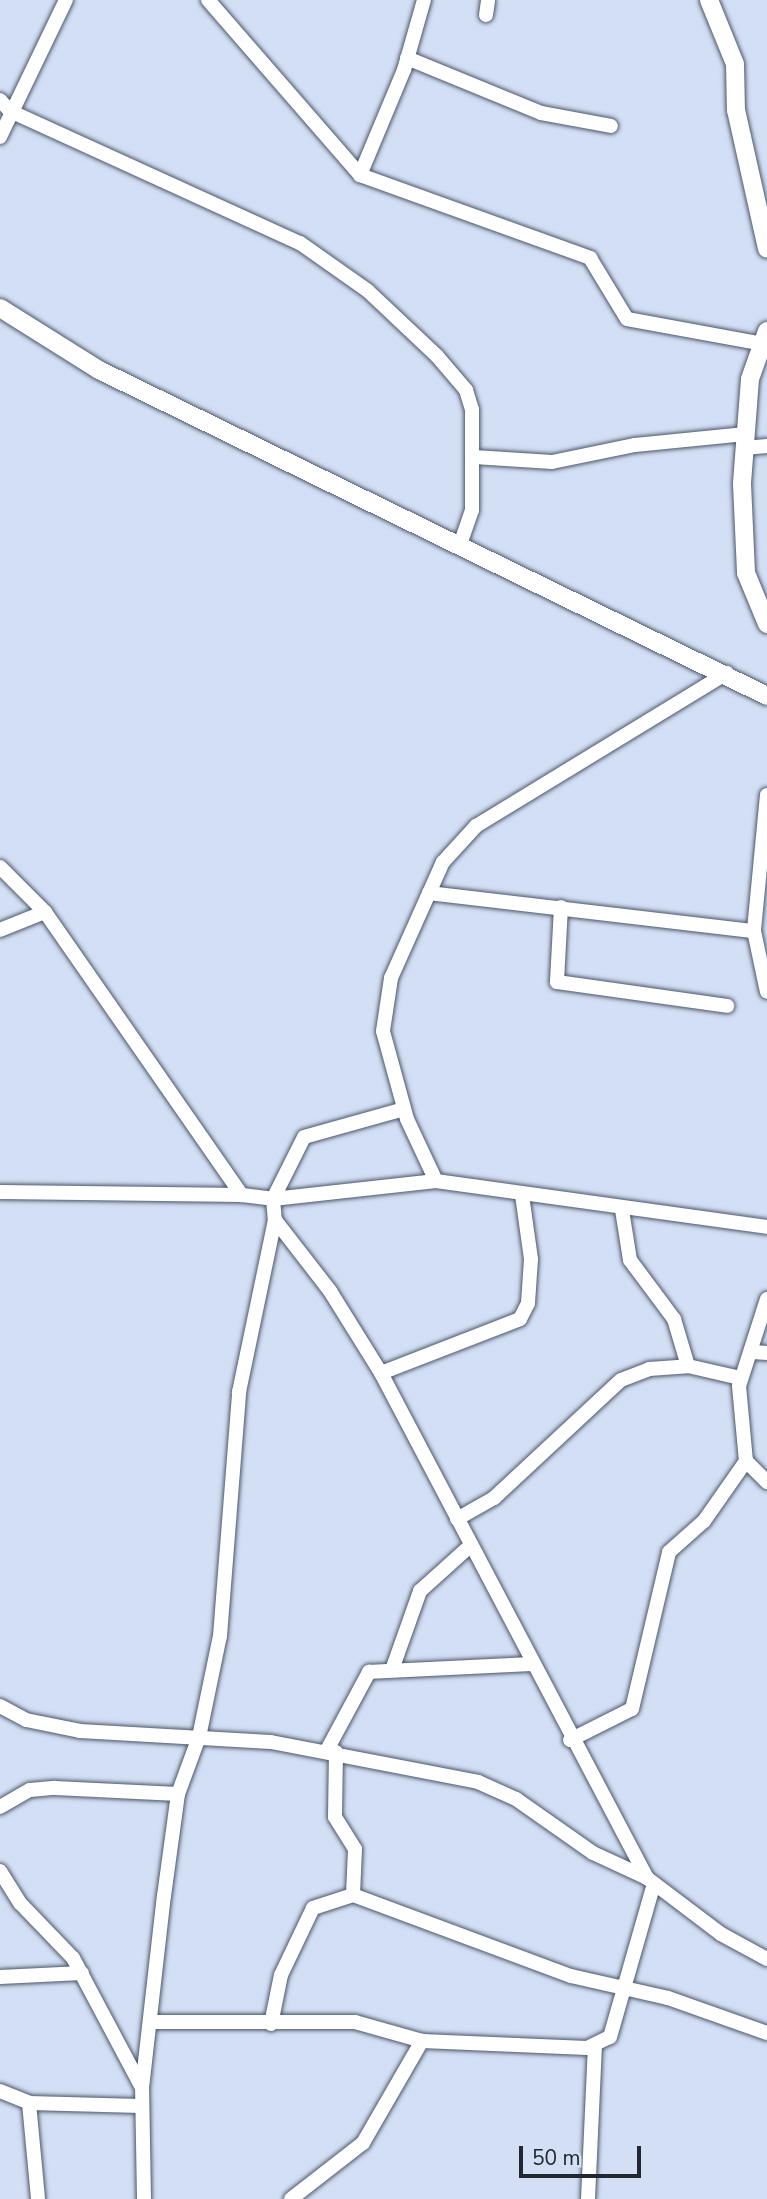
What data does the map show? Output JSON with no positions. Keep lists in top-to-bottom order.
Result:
{
  "scale_bar": "50 m"
}
